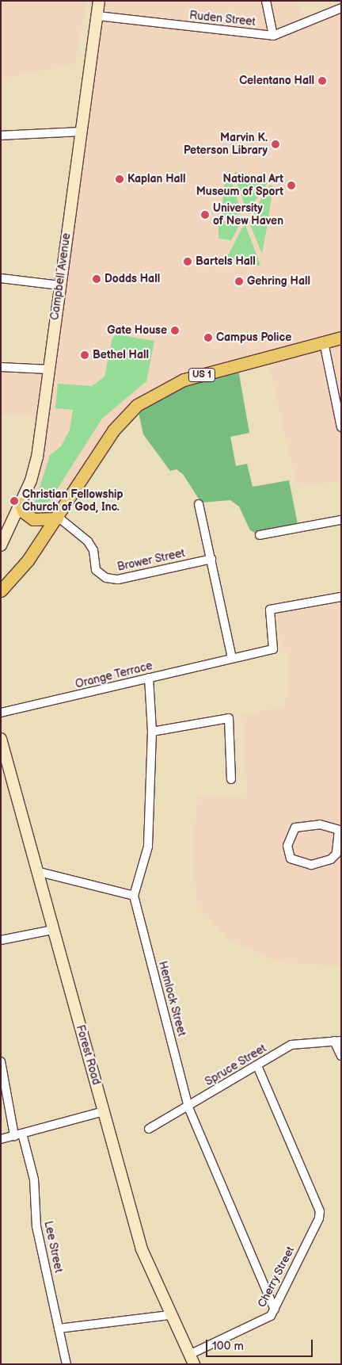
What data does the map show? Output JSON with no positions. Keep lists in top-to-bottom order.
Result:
{
  "streets": {
    "main road": ["Campbell Avenue", "US 1", "Forest Road"],
    "street": [
      "Ruden Street",
      "Brower Street",
      "Orange Terrace",
      "Hemlock Street",
      "Spruce Street",
      "Lee Street",
      "Cherry Street"
    ]
  },
  "crossings": [
    ["Ruden Street", "Campbell Avenue"],
    ["US 1", "Brower Street"],
    ["Hemlock Street", "Spruce Street"],
    ["Hemlock Street", "Cherry Street"],
    ["Forest Road", "Cherry Street"],
    ["Spruce Street", "Cherry Street"]
  ],
  "places": [
    "Celentano Hall",
    "Marvin K. Peterson Library",
    "Kaplan Hall",
    "National Art Museum of Sport",
    "University of New Haven",
    "Bartels Hall",
    "Dodds Hall",
    "Gehring Hall",
    "Gate House",
    "Campus Police",
    "Bethel Hall",
    "Christian Fellowship Church of God, Inc."
  ],
  "scale_bar": "100 m"
}
